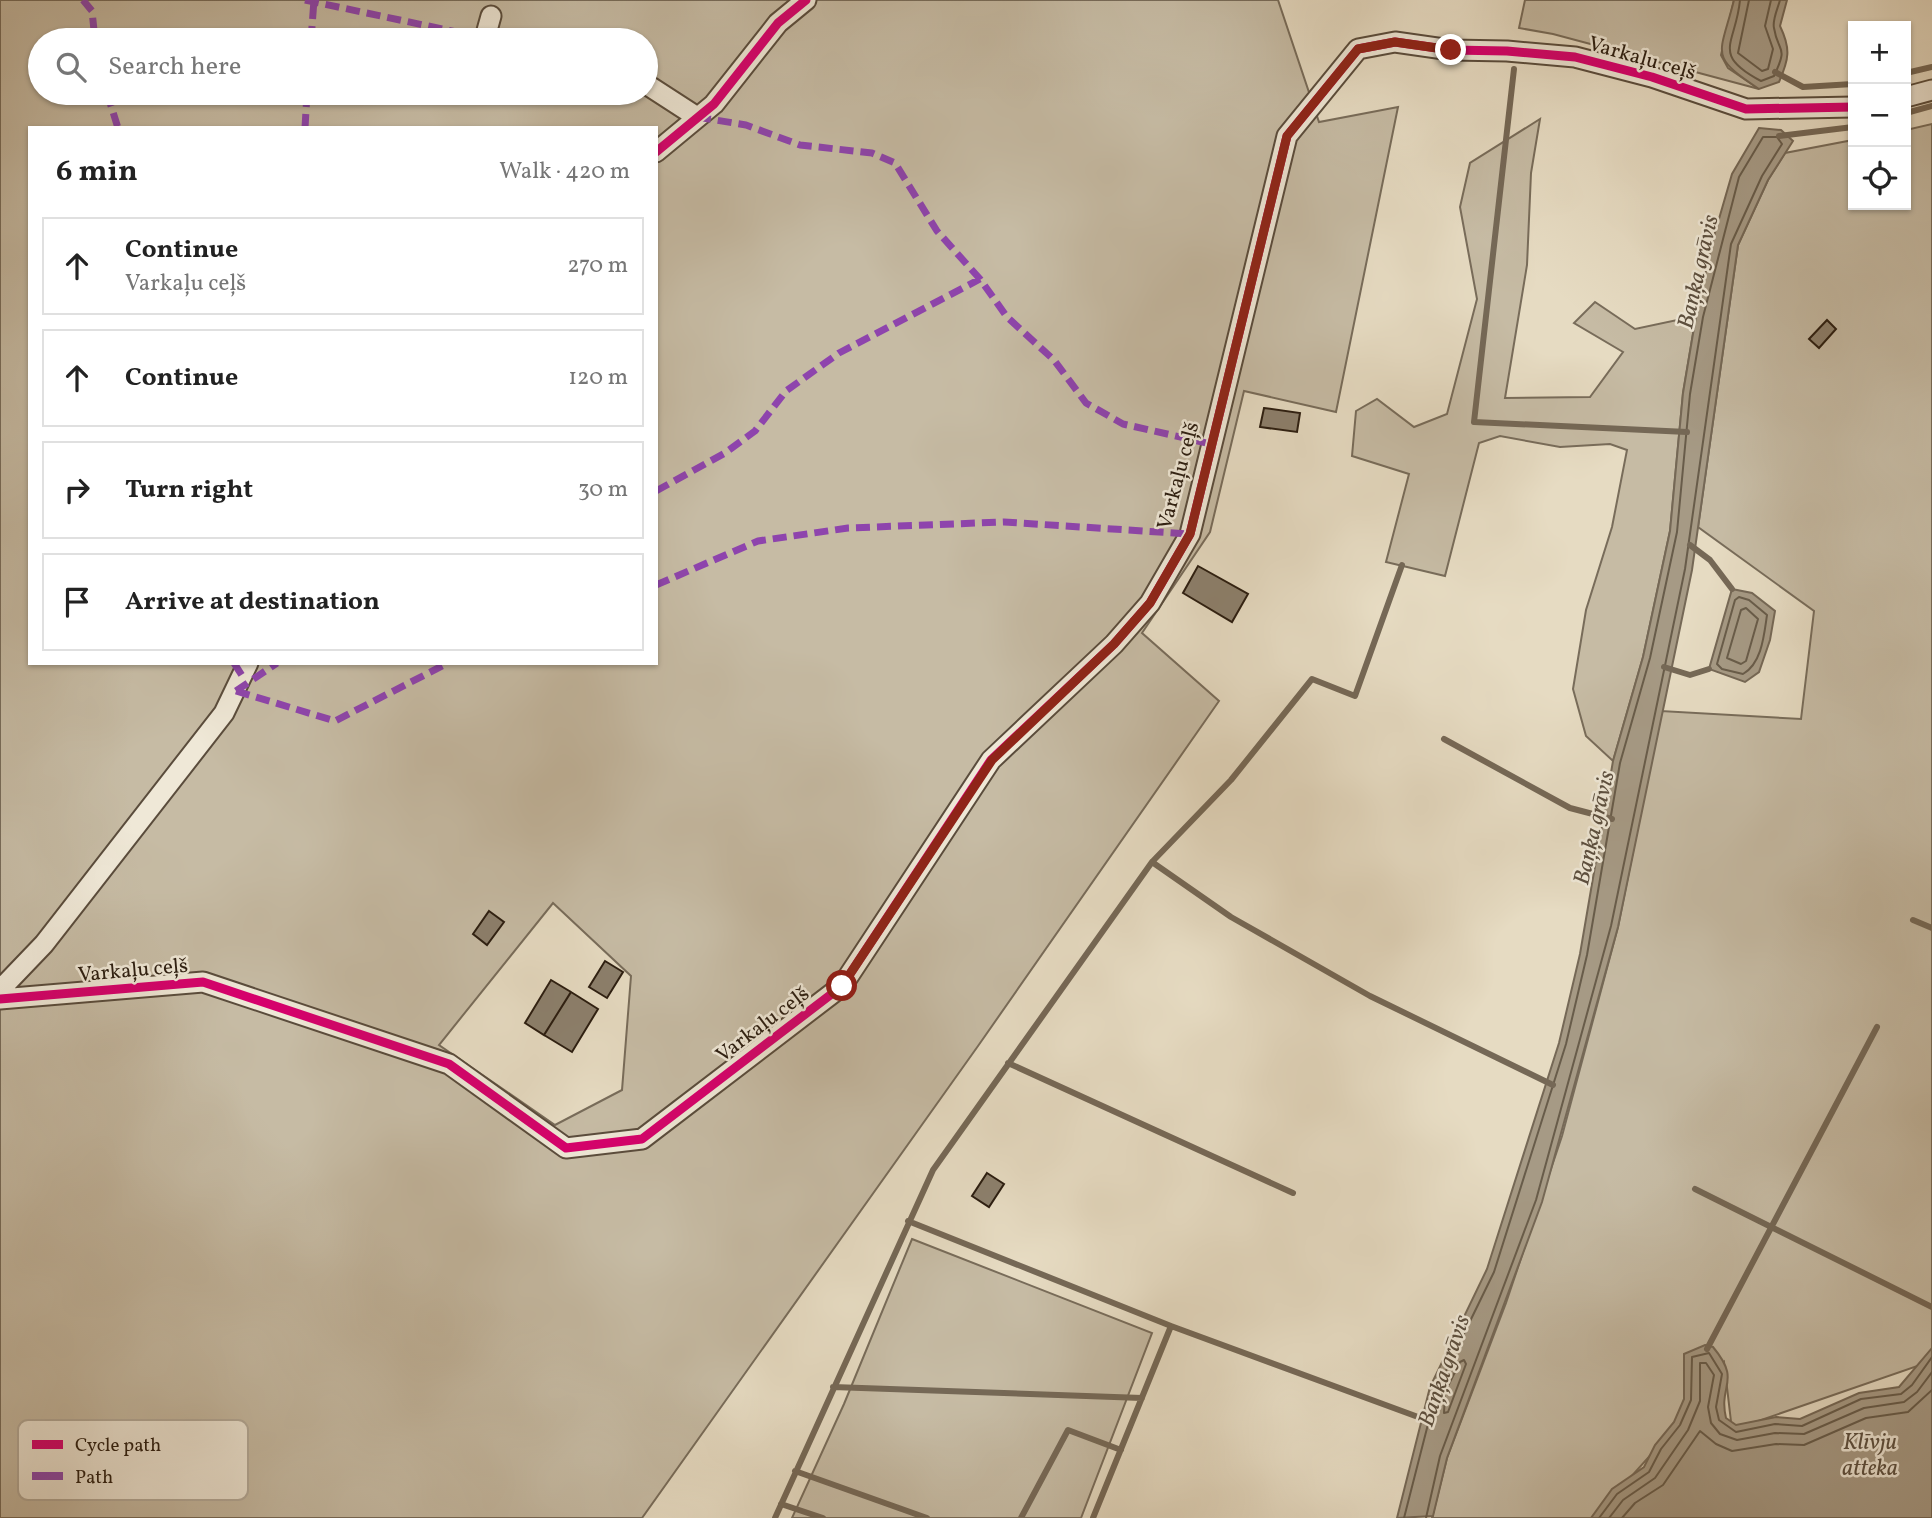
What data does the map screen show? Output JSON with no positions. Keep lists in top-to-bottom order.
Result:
{
  "streets": {
    "street": ["Varkaļu ceļš"]
  },
  "water": ["Baņķa grāvis", "Klīvju atteka"],
  "legend": ["Cycle path", "Path"],
  "page": {
    "map_buttons": ["+", "−"],
    "search": "Search here",
    "heading": ["6 min", "Walk · 420 m"],
    "list": [
      ["Continue", "Varkaļu ceļš", "270 m"],
      ["Continue", "120 m"],
      ["Turn right", "30 m"],
      "Arrive at destination"
    ]
  }
}
